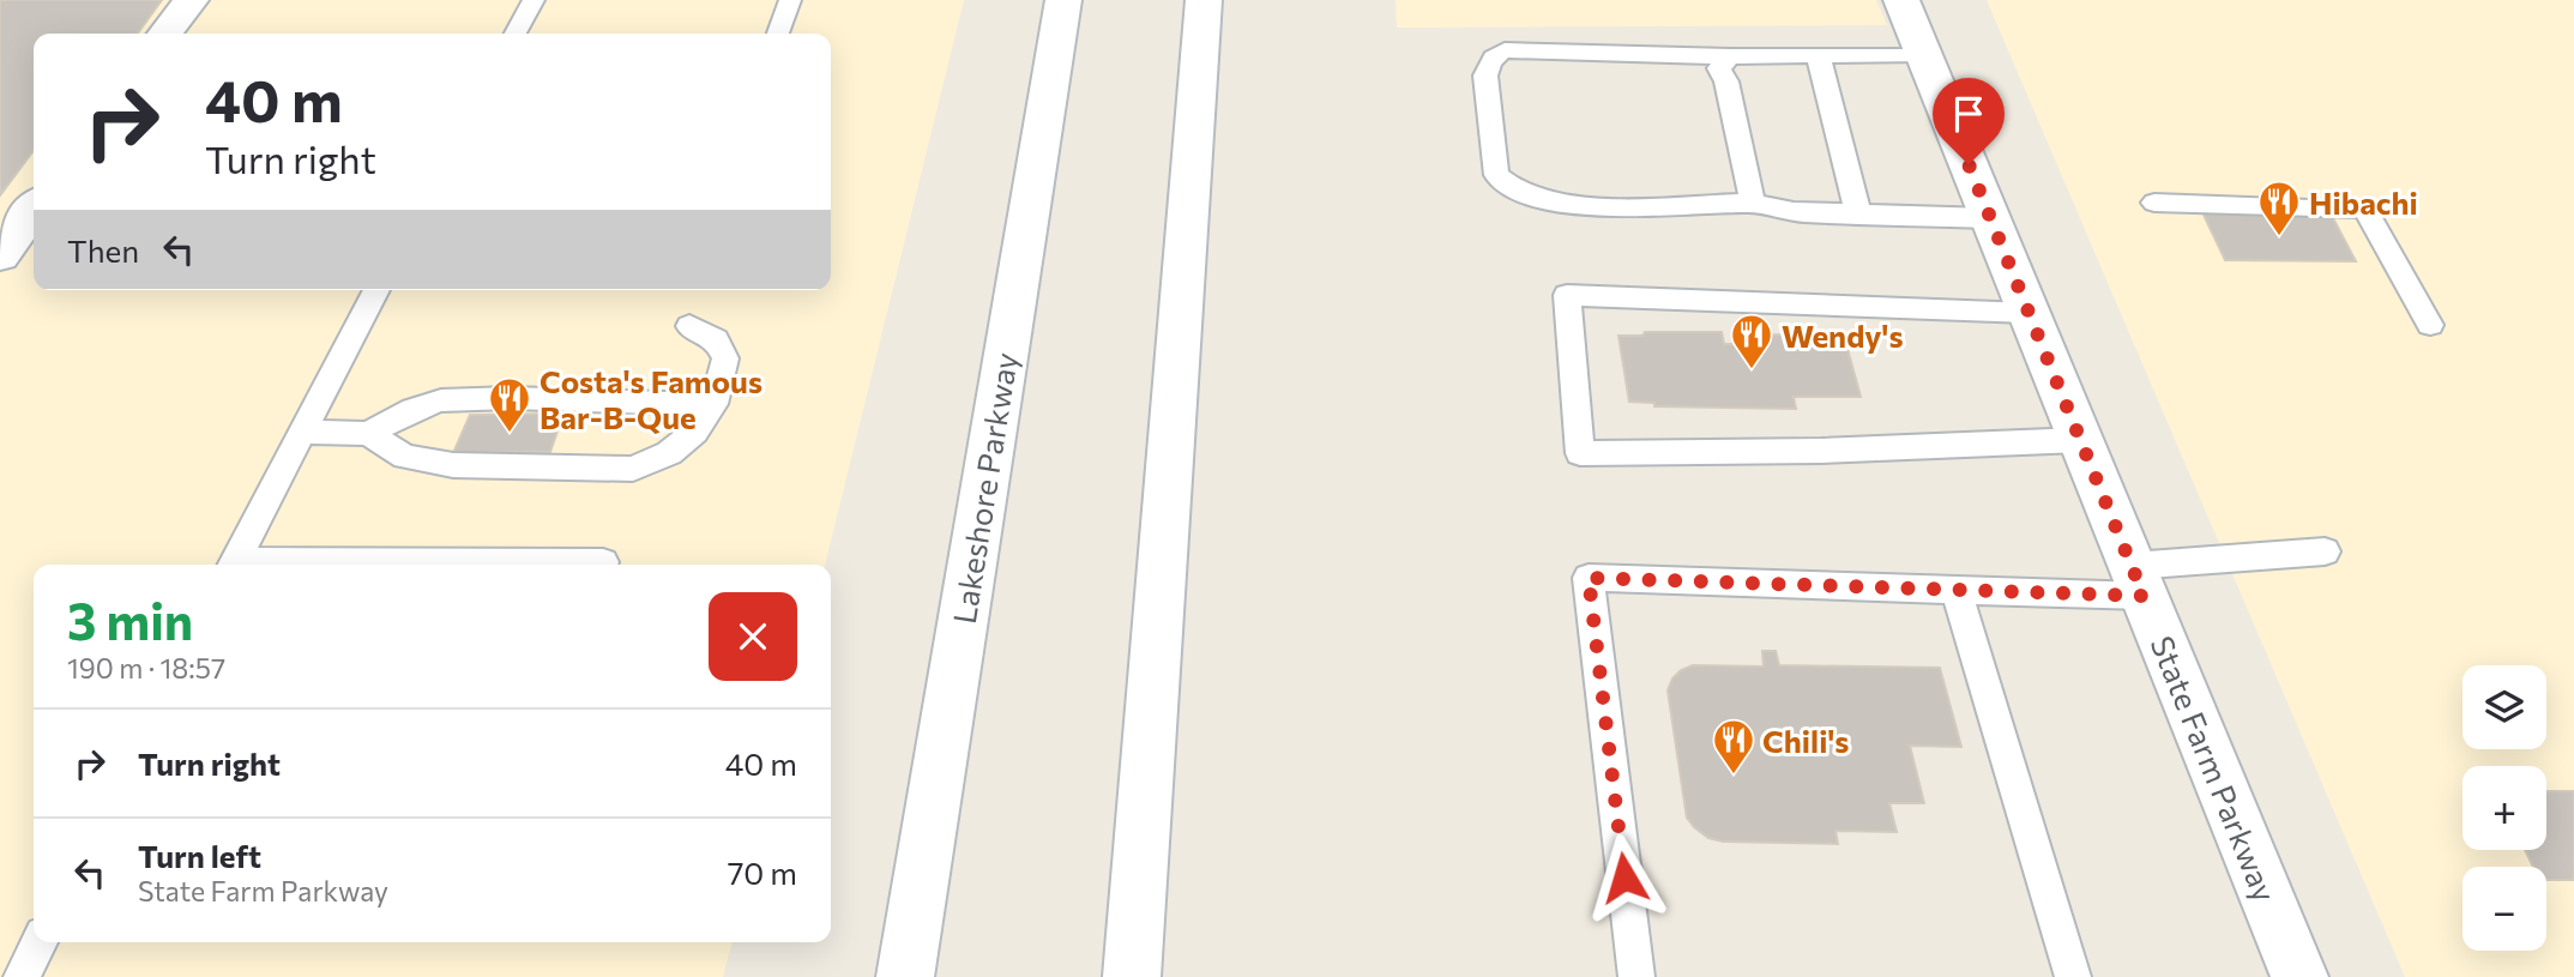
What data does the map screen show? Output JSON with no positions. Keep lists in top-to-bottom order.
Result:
{
  "streets": {
    "main road": ["Lakeshore Parkway", "State Farm Parkway"]
  },
  "places": {
    "restaurant": [
      "Hibachi",
      "Wendy's",
      "Costa's Famous Bar-B-Que",
      "Chili's"
    ]
  },
  "page": {
    "turn": ["40 m", "Turn right"],
    "then": "Then",
    "heading": ["3 min", "190 m · 18:57"],
    "map_buttons": ["+", "−"],
    "list": [
      {
        "name": "Turn right",
        "value": "40 m"
      },
      {
        "name": "Turn left",
        "note": "State Farm Parkway",
        "value": "70 m"
      }
    ]
  }
}
